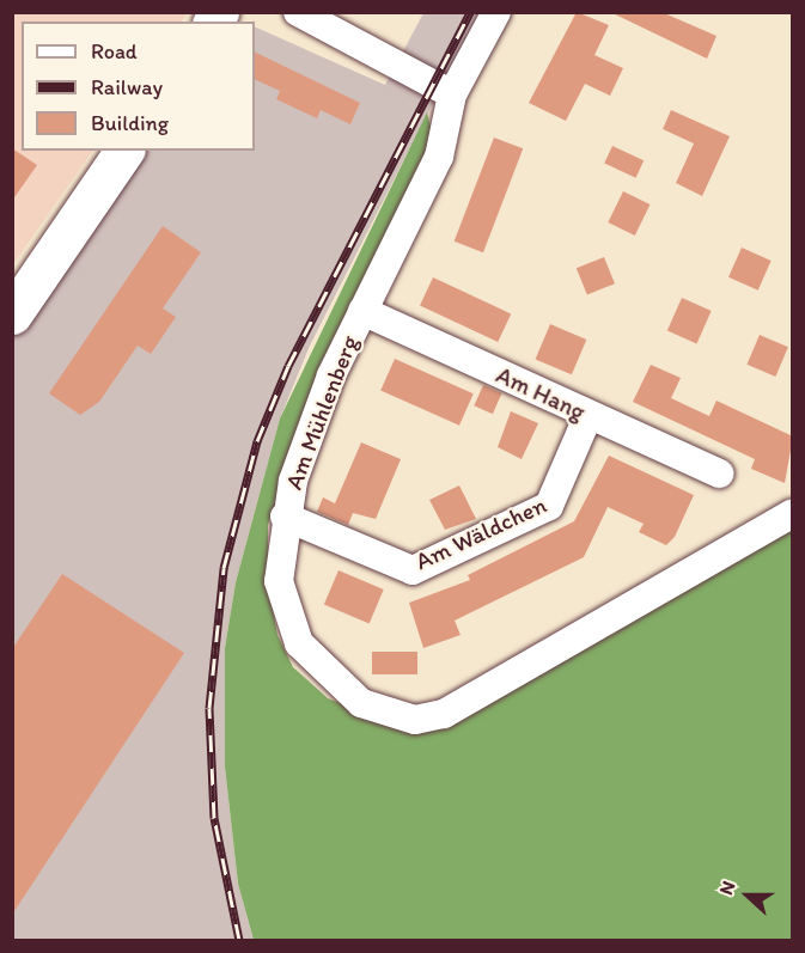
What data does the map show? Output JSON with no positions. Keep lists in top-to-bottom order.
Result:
{
  "streets": {
    "street": ["Am Hang", "Am Mühlenberg", "Am Wäldchen"]
  },
  "crossings": [
    ["Am Hang", "Am Mühlenberg"],
    ["Am Hang", "Am Wäldchen"],
    ["Am Mühlenberg", "Am Wäldchen"]
  ],
  "legend": ["Road", "Railway", "Building"],
  "north": "left"
}
